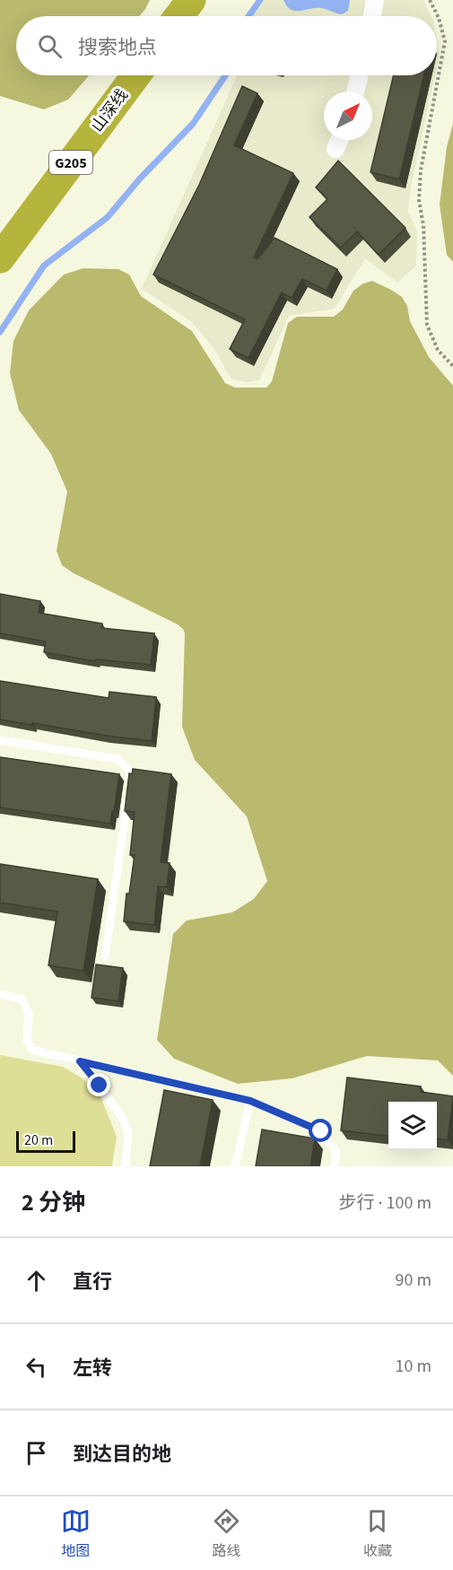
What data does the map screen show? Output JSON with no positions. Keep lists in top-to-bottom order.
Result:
{
  "streets": {
    "highway": ["山深线", "G205"]
  },
  "scale_bar": "20 m",
  "north": "top right",
  "page": {
    "search": "搜索地点",
    "scale": "20 m",
    "heading": ["2 分钟", "步行 · 100 m"],
    "list": [
      ["直行", "90 m"],
      ["左转", "10 m"],
      "到达目的地"
    ],
    "nav": ["地图", "路线", "收藏"]
  }
}
